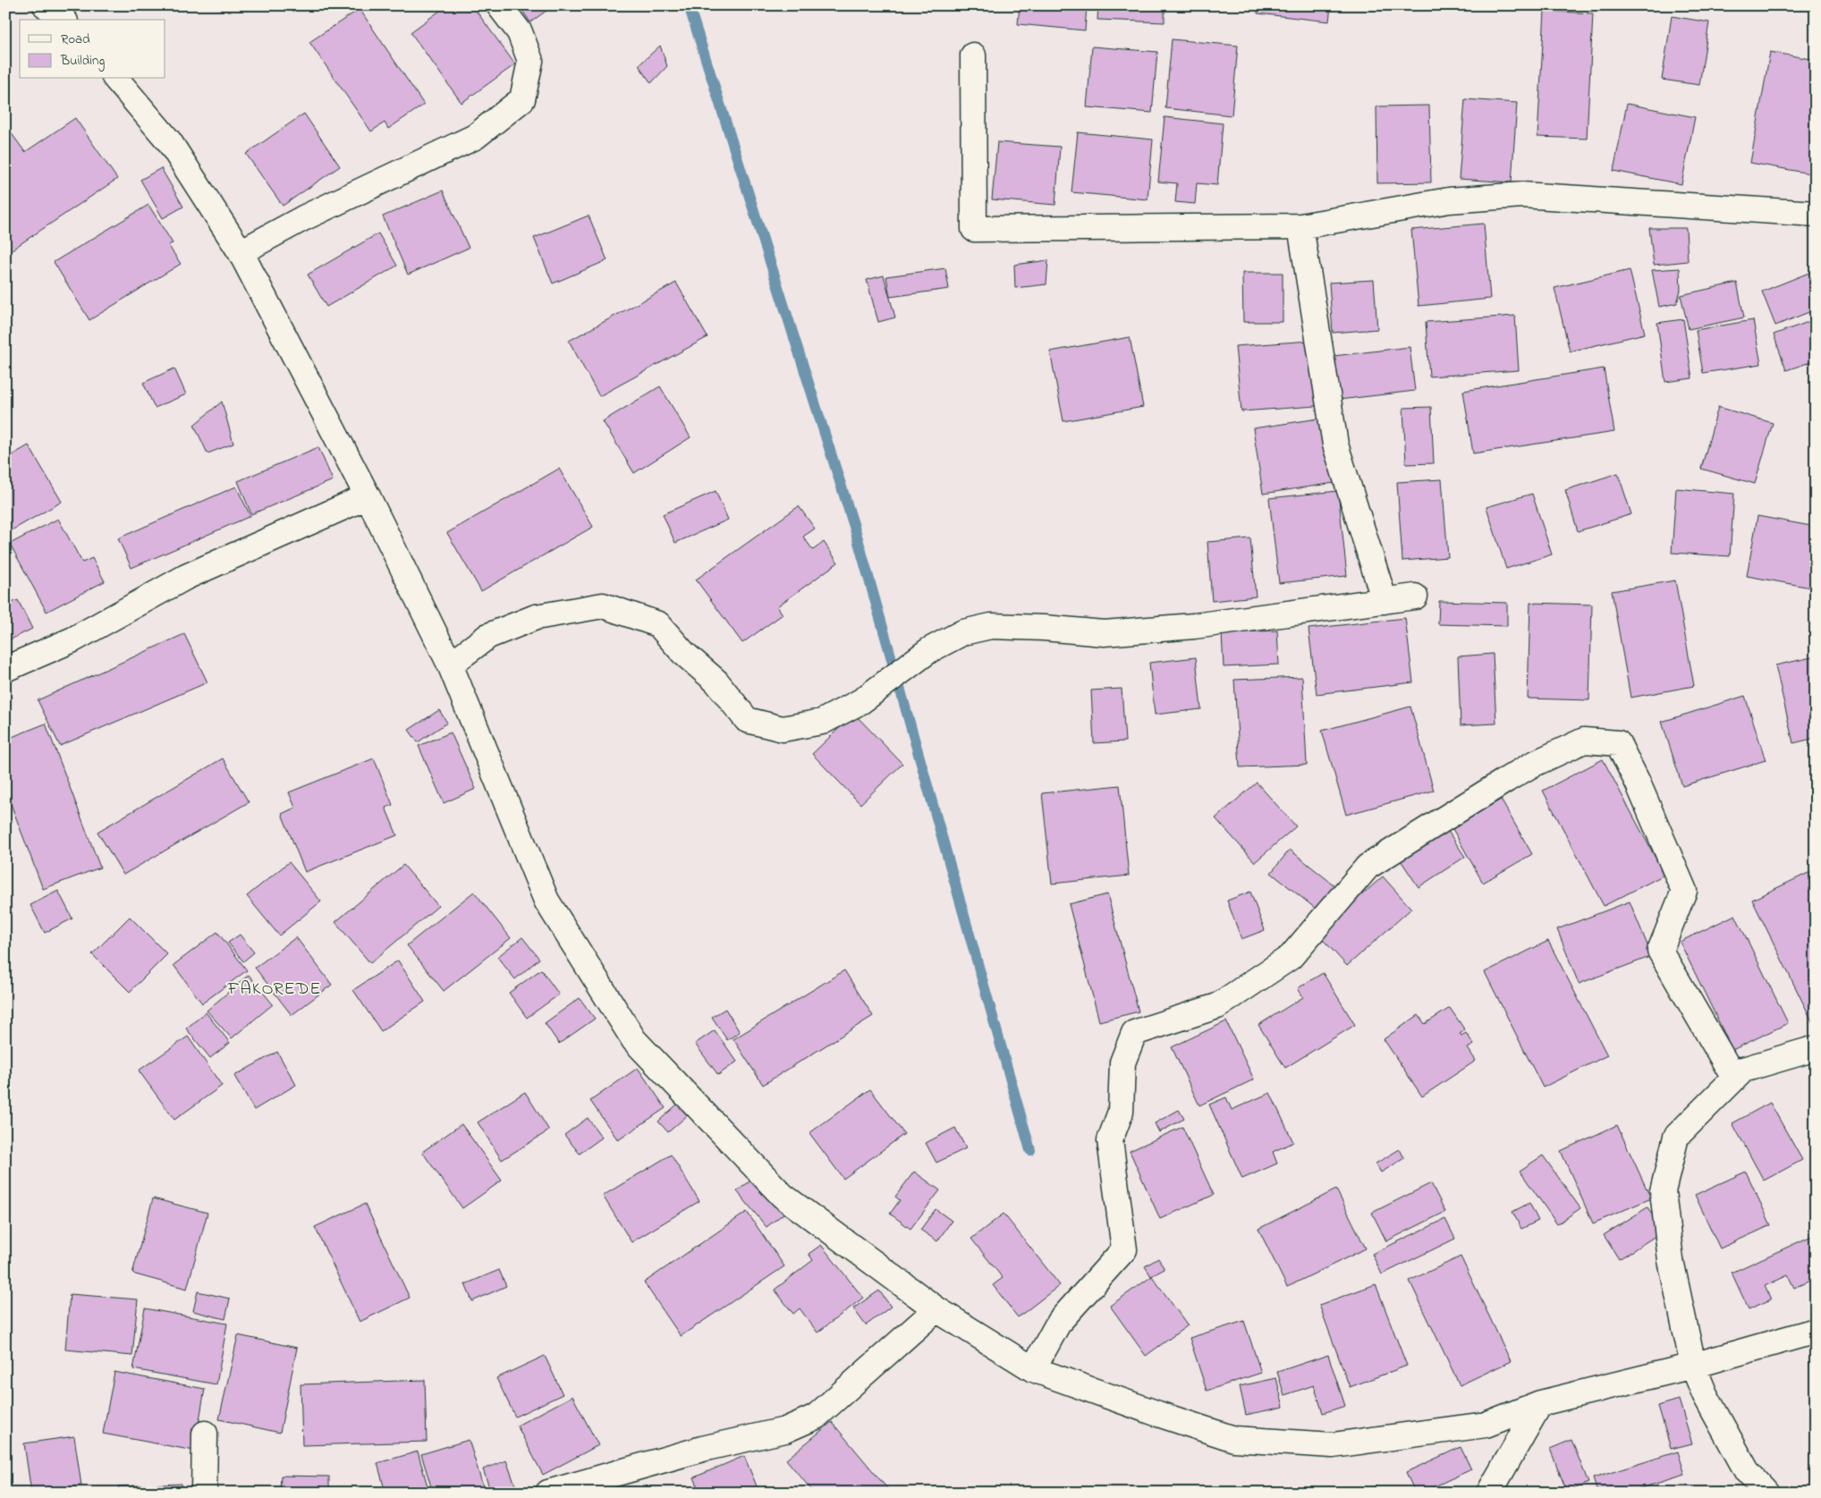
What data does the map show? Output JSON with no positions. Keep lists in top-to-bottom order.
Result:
{
  "districts": ["FAKOREDE"],
  "legend": ["Road", "Building"]
}
